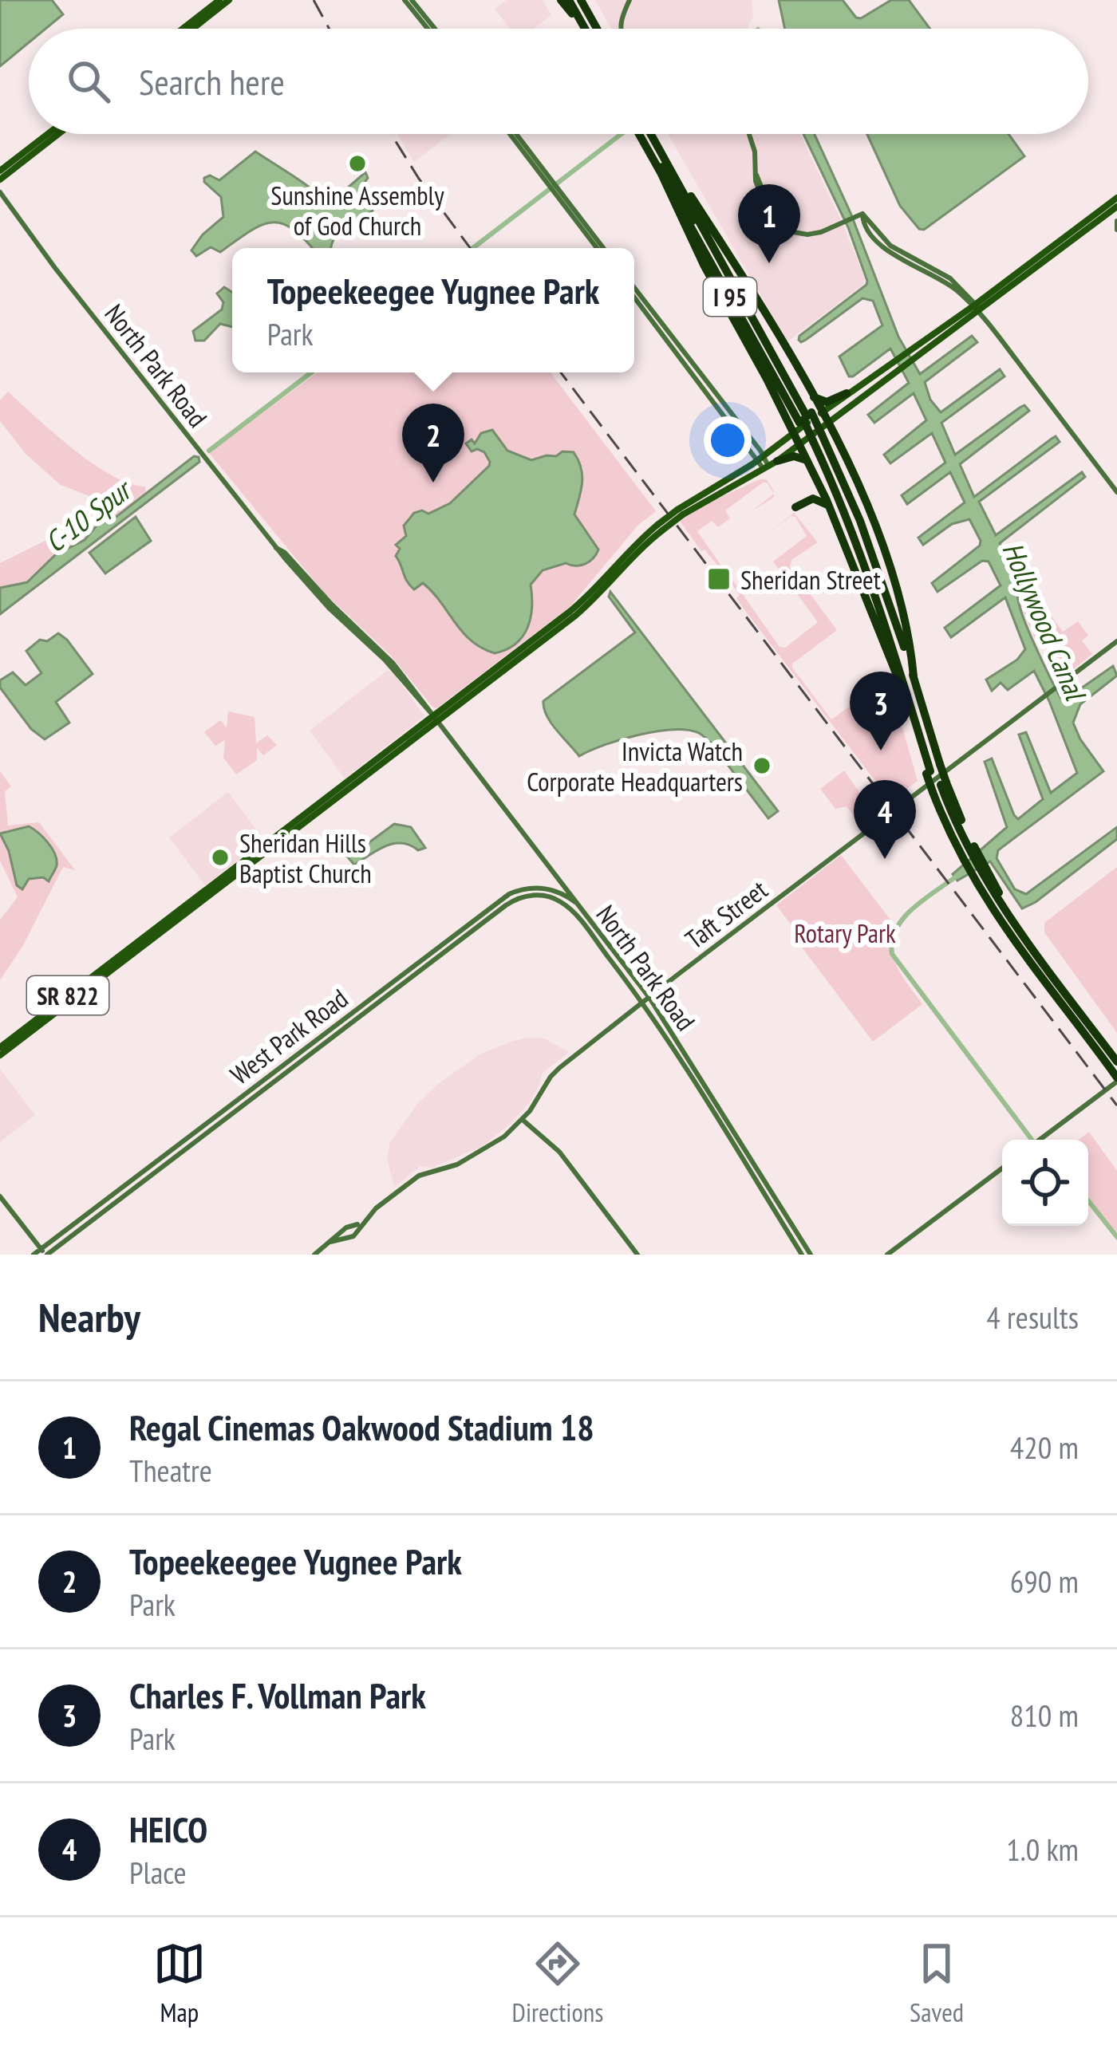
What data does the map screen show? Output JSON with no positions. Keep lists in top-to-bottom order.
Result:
{
  "streets": {
    "highway": ["I 95"],
    "main road": ["SR 822"],
    "street": ["North Park Road", "Taft Street", "West Park Road"]
  },
  "crossings": [
    ["North Park Road", "Taft Street"],
    ["North Park Road", "SR 822"]
  ],
  "water": ["C-10 Spur", "Hollywood Canal"],
  "parks": ["Rotary Park"],
  "places": {
    "other": ["Sunshine Assembly of God Church", "Invicta Watch Corporate Headquarters", "Sheridan Hills Baptist Church"],
    "transit": ["Sheridan Street"]
  },
  "page": {
    "search": "Search here",
    "pins": [
      "1",
      "2",
      "3",
      "4"
    ],
    "popup": ["Topeekeegee Yugnee Park", "Park"],
    "heading": ["Nearby", "4 results"],
    "list": [
      {
        "mark": "1",
        "name": "Regal Cinemas Oakwood Stadium 18",
        "note": "Theatre",
        "value": "420 m"
      },
      {
        "mark": "2",
        "name": "Topeekeegee Yugnee Park",
        "note": "Park",
        "value": "690 m"
      },
      {
        "mark": "3",
        "name": "Charles F. Vollman Park",
        "note": "Park",
        "value": "810 m"
      },
      {
        "mark": "4",
        "name": "HEICO",
        "note": "Place",
        "value": "1.0 km"
      }
    ],
    "nav": ["Map", "Directions", "Saved"]
  }
}
